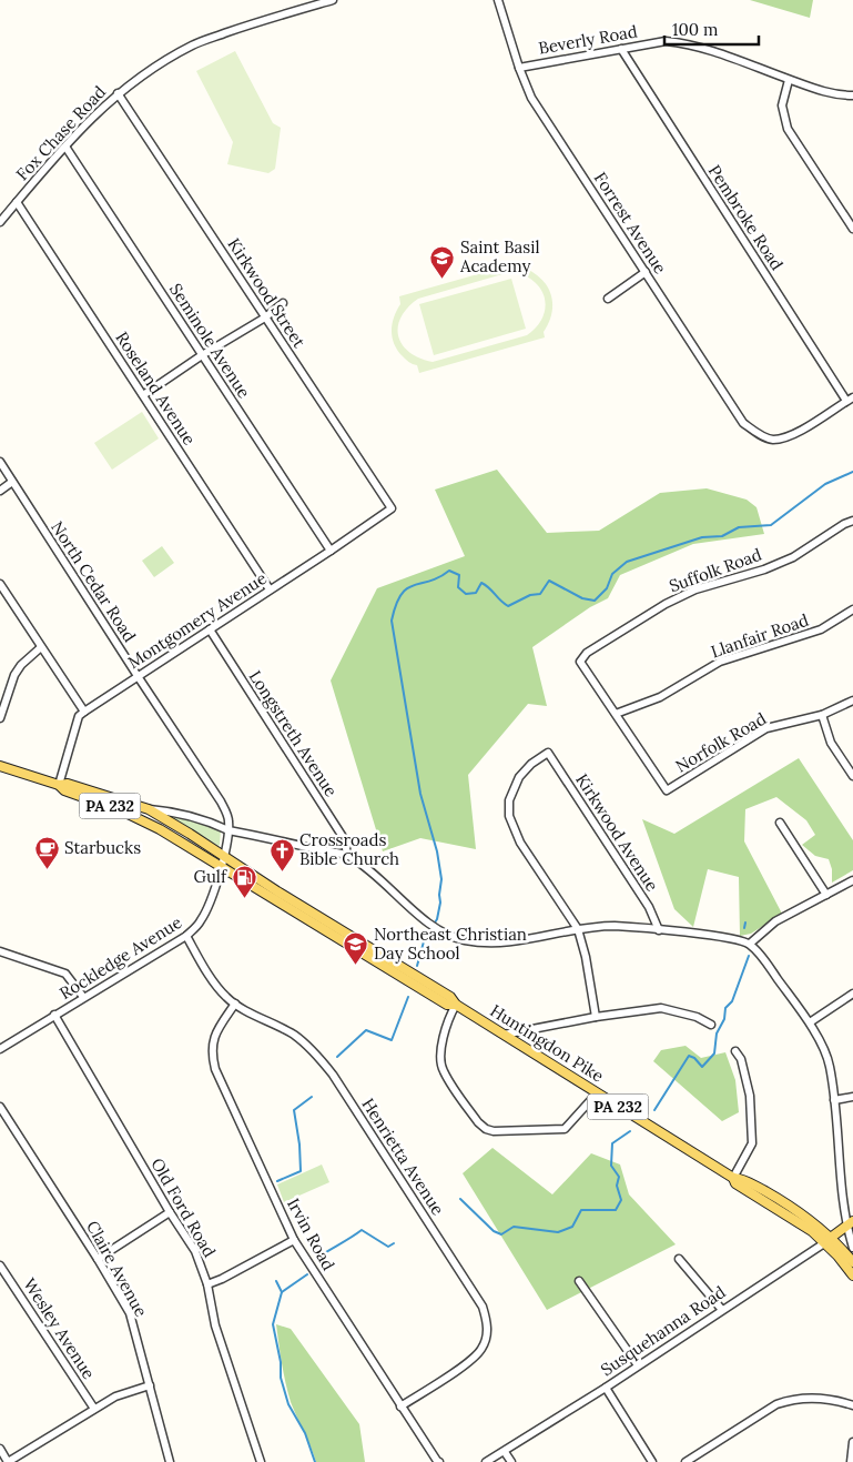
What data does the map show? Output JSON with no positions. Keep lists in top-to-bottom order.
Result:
{
  "streets": {
    "main road": ["PA 232", "Huntingdon Pike", "Susquehanna Road"],
    "street": [
      "Beverly Road",
      "Fox Chase Road",
      "Pembroke Road",
      "Forrest Avenue",
      "Kirkwood Street",
      "Seminole Avenue",
      "Roseland Avenue",
      "Suffolk Road",
      "North Cedar Road",
      "Montgomery Avenue",
      "Llanfair Road",
      "Longstreth Avenue",
      "Norfolk Road",
      "Kirkwood Avenue",
      "Rockledge Avenue",
      "Henrietta Avenue",
      "Old Ford Road",
      "Irvin Road",
      "Claire Avenue",
      "Wesley Avenue"
    ]
  },
  "crossings": [
    ["Beverly Road", "Pembroke Road"],
    ["Beverly Road", "Forrest Avenue"],
    ["Fox Chase Road", "Kirkwood Street"],
    ["Fox Chase Road", "Seminole Avenue"],
    ["Fox Chase Road", "Roseland Avenue"],
    ["Pembroke Road", "Forrest Avenue"],
    ["Kirkwood Street", "Montgomery Avenue"],
    ["Seminole Avenue", "Montgomery Avenue"],
    ["Roseland Avenue", "Montgomery Avenue"],
    ["Suffolk Road", "Llanfair Road"],
    ["Suffolk Road", "Norfolk Road"],
    ["North Cedar Road", "Montgomery Avenue"],
    ["North Cedar Road", "Rockledge Avenue"],
    ["Montgomery Avenue", "Longstreth Avenue"],
    ["Llanfair Road", "Norfolk Road"],
    ["Rockledge Avenue", "Huntingdon Pike"],
    ["Rockledge Avenue", "Henrietta Avenue"],
    ["Rockledge Avenue", "Old Ford Road"],
    ["Huntingdon Pike", "Susquehanna Road"],
    ["Henrietta Avenue", "Irvin Road"]
  ],
  "places": {
    "school or university": ["Saint Basil Academy", "Northeast Christian Day School"],
    "cafe": ["Starbucks"],
    "church": ["Crossroads Bible Church"],
    "fuel station": ["Gulf"]
  },
  "scale_bar": "100 m"
}
